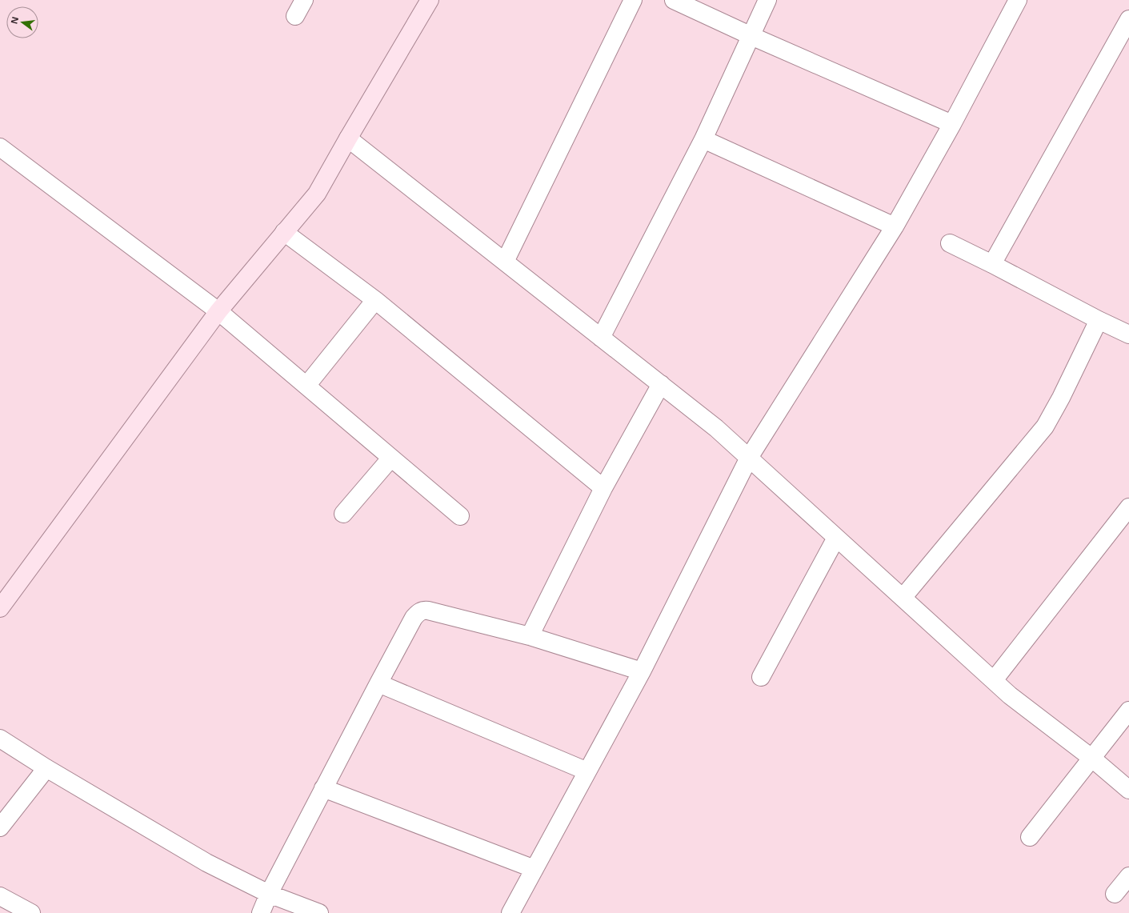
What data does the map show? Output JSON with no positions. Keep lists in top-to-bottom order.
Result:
{
  "north": "left"
}
